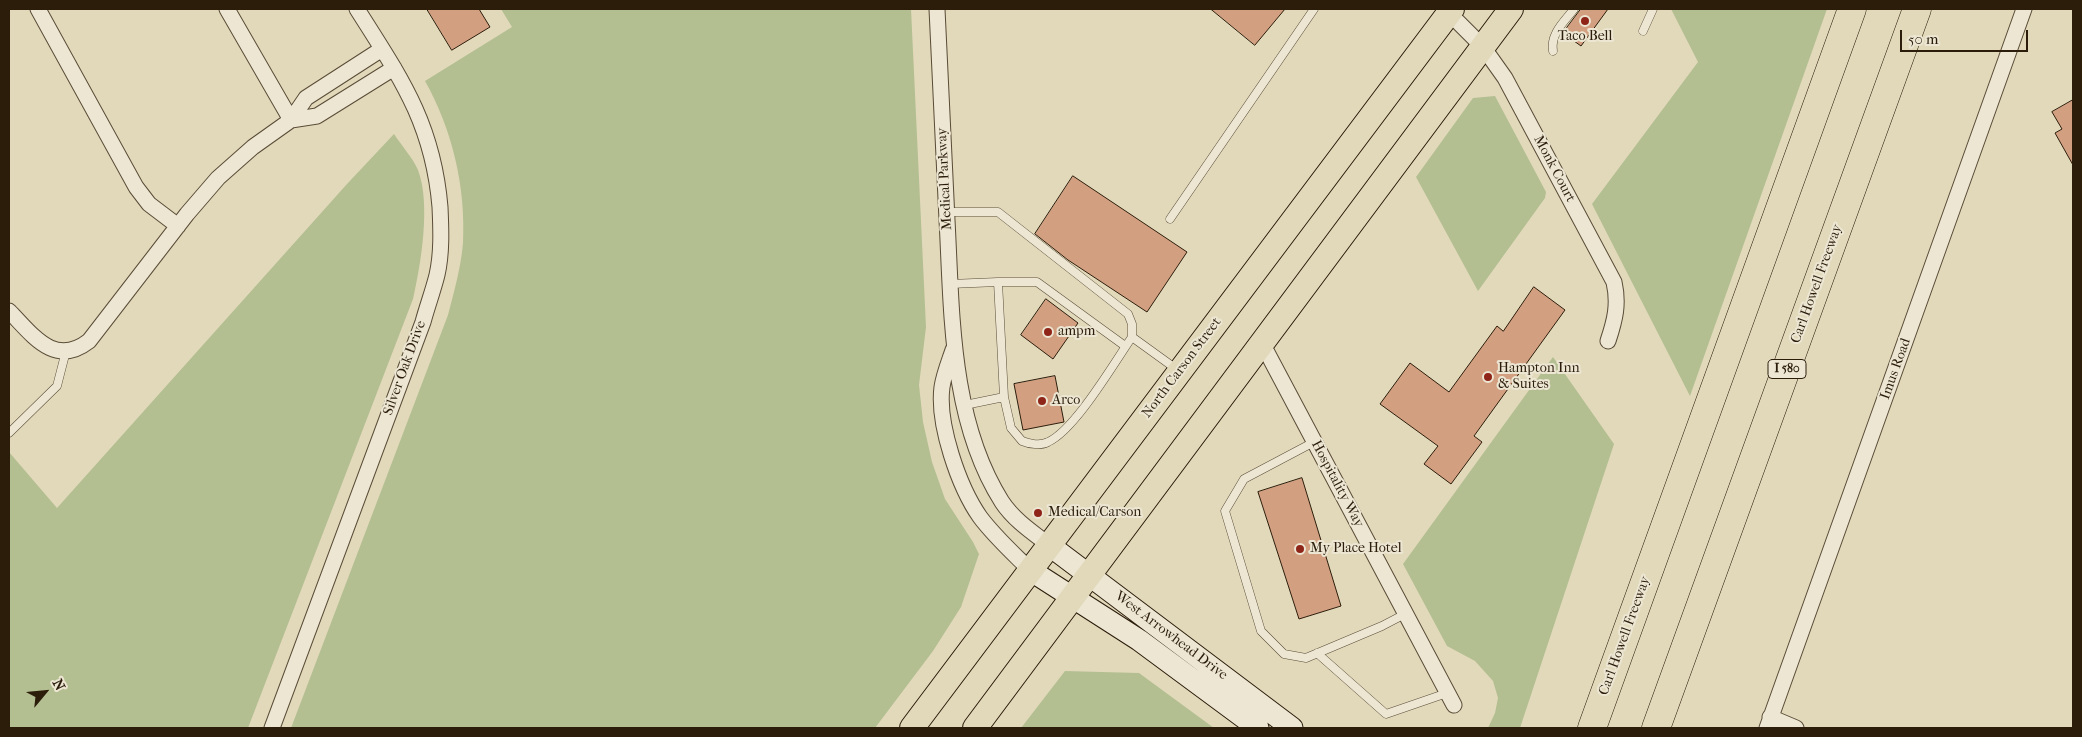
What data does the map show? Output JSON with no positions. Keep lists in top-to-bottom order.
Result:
{
  "streets": {
    "highway": ["Carl Howell Freeway", "I 580"],
    "main road": ["North Carson Street", "West Arrowhead Drive"],
    "street": [
      "Monk Court",
      "Medical Parkway",
      "Silver Oak Drive",
      "Imus Road",
      "Hospitality Way"
    ]
  },
  "crossings": [
    ["Monk Court", "North Carson Street"],
    ["Medical Parkway", "North Carson Street"],
    ["Medical Parkway", "West Arrowhead Drive"],
    ["North Carson Street", "West Arrowhead Drive"]
  ],
  "places": [
    "Taco Bell",
    "ampm",
    "Hampton Inn & Suites",
    "Arco",
    "Medical/Carson",
    "My Place Hotel"
  ],
  "scale_bar": "50 m",
  "north": "top right"
}
